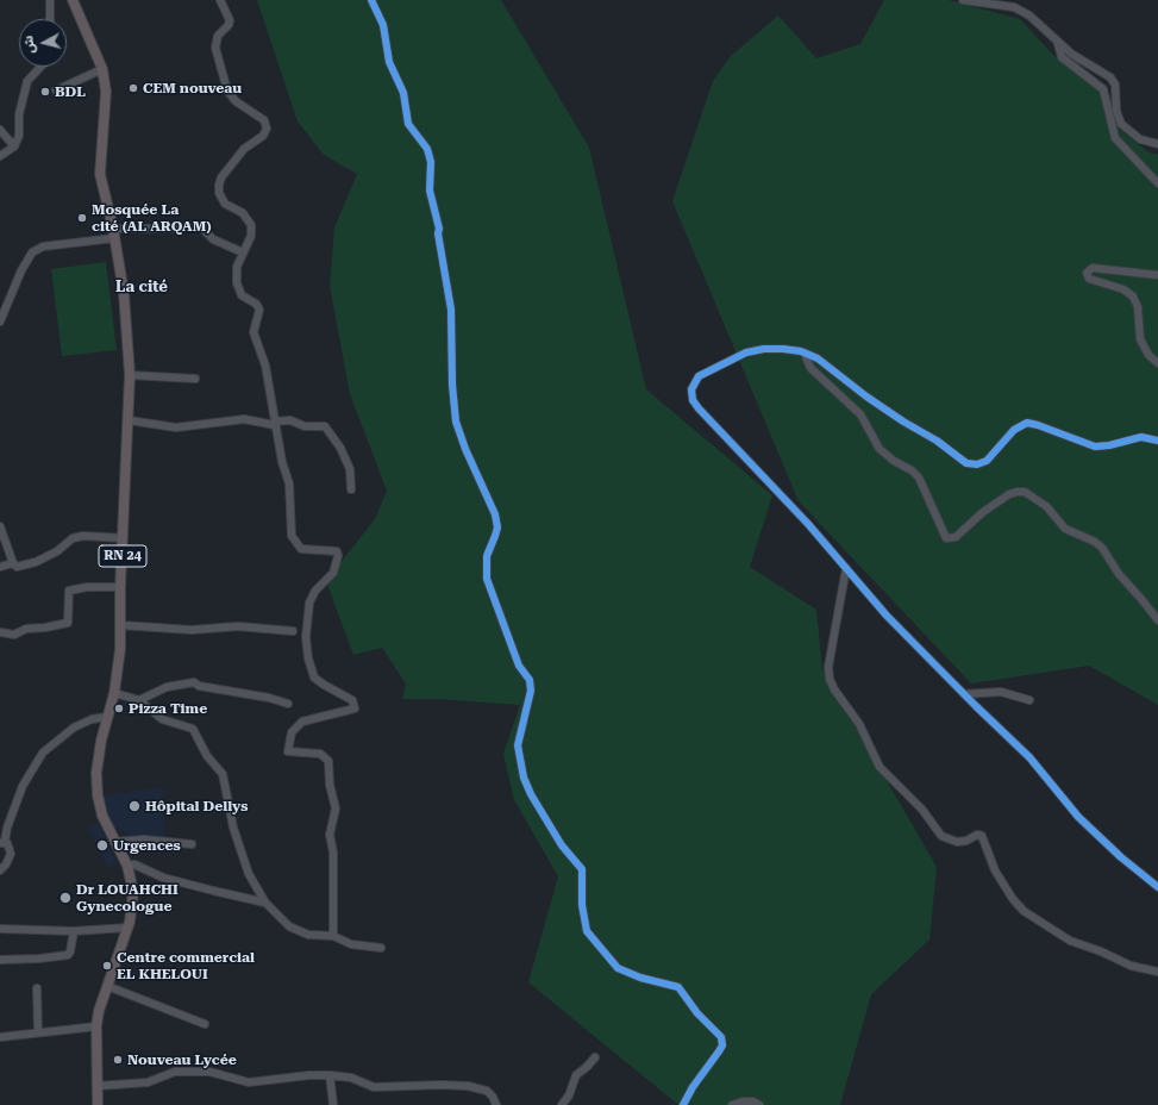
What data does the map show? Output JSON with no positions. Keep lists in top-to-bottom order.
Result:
{
  "streets": {
    "main road": ["RN 24"]
  },
  "districts": ["La cité"],
  "places": [
    "CEM nouveau",
    "BDL",
    "Mosquée La cité (AL ARQAM)",
    "Pizza Time",
    "Hôpital Dellys",
    "Urgences",
    "Dr LOUAHCHI Gynecologue",
    "Centre commercial EL KHELOUI",
    "Nouveau Lycée"
  ],
  "north": "left"
}
